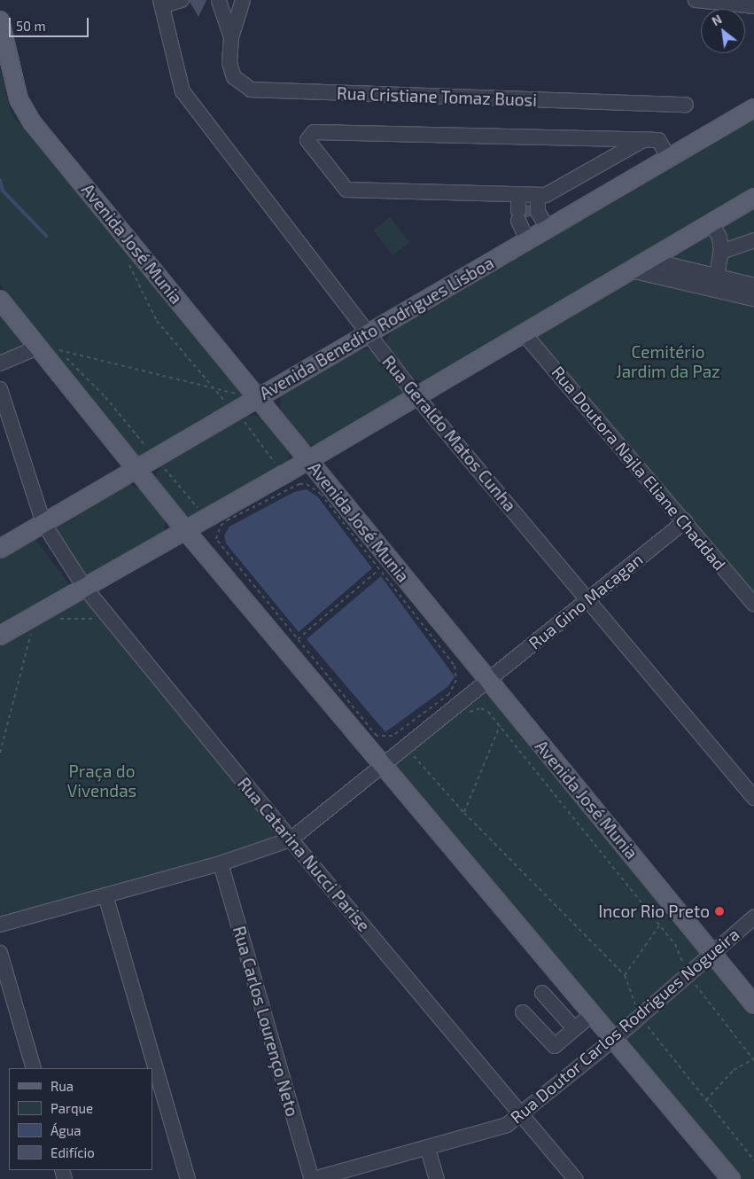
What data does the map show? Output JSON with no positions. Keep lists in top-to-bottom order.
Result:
{
  "streets": {
    "main road": ["Avenida José Munia", "Avenida Benedito Rodrigues Lisboa"],
    "street": [
      "Rua Cristiane Tomaz Buosi",
      "Rua Geraldo Matos Cunha",
      "Rua Doutora Najla Eliane Chaddad",
      "Rua Gino Macagan",
      "Rua Catarina Nucci Parise",
      "Rua Carlos Lourenço Neto",
      "Rua Doutor Carlos Rodrigues Nogueira"
    ]
  },
  "crossings": [
    ["Avenida José Munia", "Avenida Benedito Rodrigues Lisboa"],
    ["Avenida José Munia", "Rua Gino Macagan"],
    ["Avenida José Munia", "Rua Doutor Carlos Rodrigues Nogueira"],
    ["Avenida Benedito Rodrigues Lisboa", "Rua Geraldo Matos Cunha"],
    ["Avenida Benedito Rodrigues Lisboa", "Rua Catarina Nucci Parise"],
    ["Rua Geraldo Matos Cunha", "Rua Gino Macagan"],
    ["Rua Doutora Najla Eliane Chaddad", "Rua Gino Macagan"],
    ["Rua Gino Macagan", "Rua Catarina Nucci Parise"],
    ["Rua Gino Macagan", "Rua Carlos Lourenço Neto"],
    ["Rua Catarina Nucci Parise", "Rua Doutor Carlos Rodrigues Nogueira"],
    ["Rua Carlos Lourenço Neto", "Rua Doutor Carlos Rodrigues Nogueira"]
  ],
  "parks": ["Cemitério Jardim da Paz", "Praça do Vivendas"],
  "places": ["Incor Rio Preto"],
  "legend": [
    "Rua",
    "Parque",
    "Água",
    "Edifício"
  ],
  "scale_bar": "50 m",
  "north": "top left"
}
